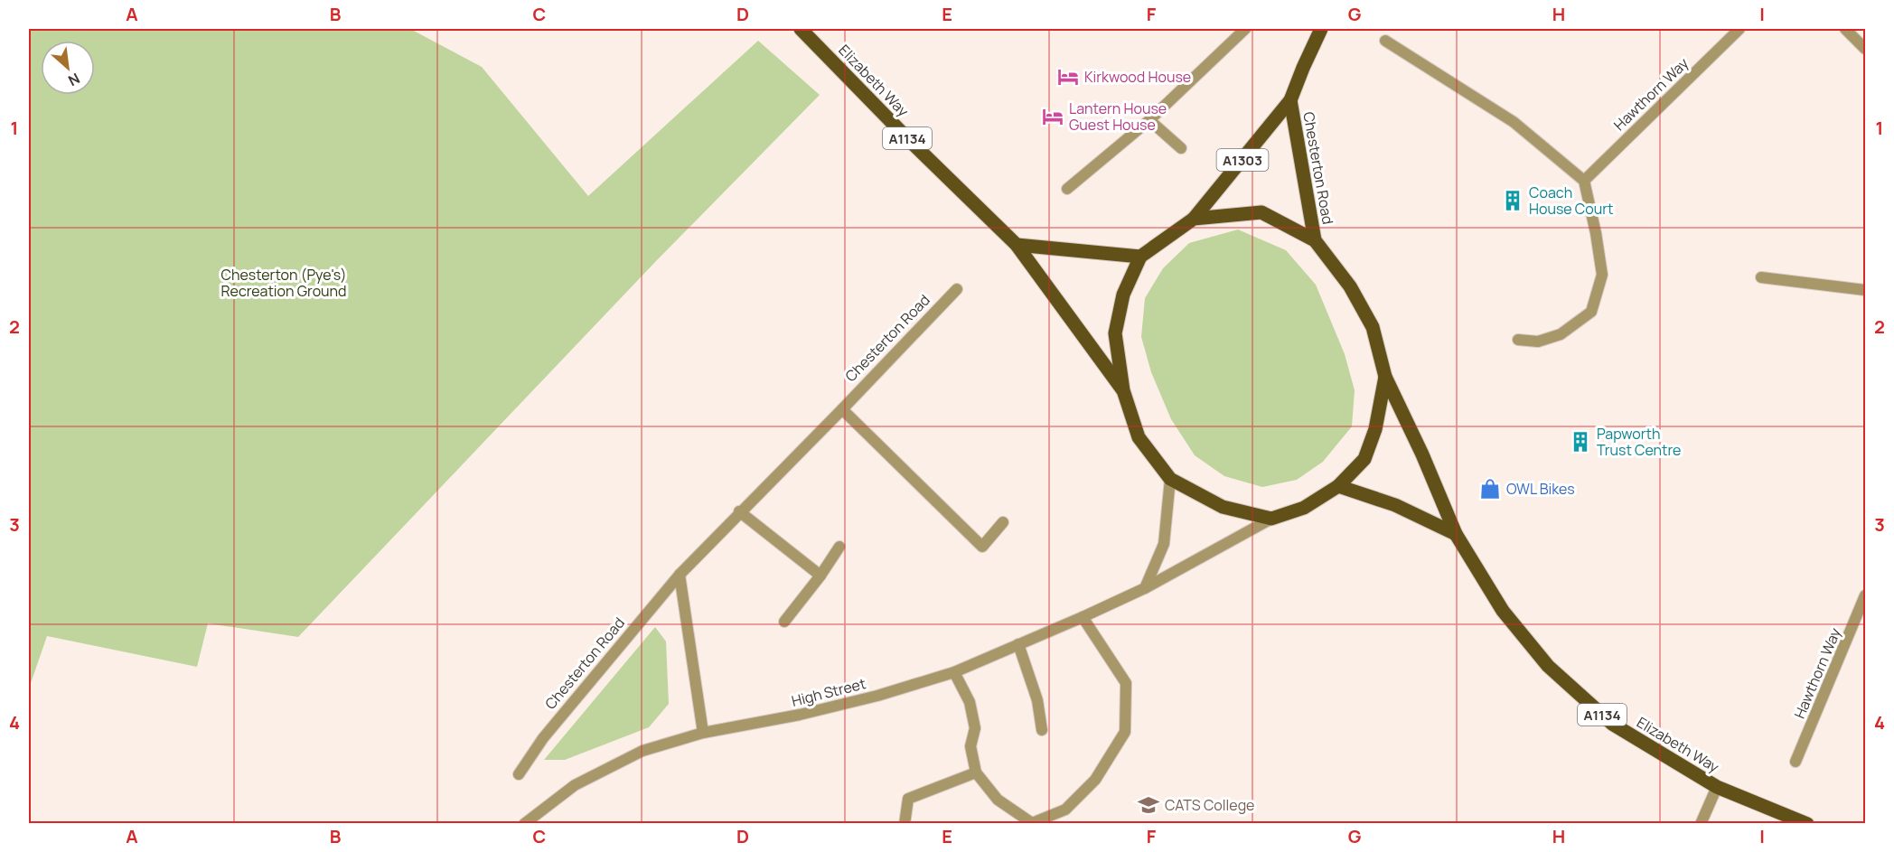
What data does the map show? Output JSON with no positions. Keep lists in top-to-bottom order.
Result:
{
  "streets": {
    "main road": [
      "Elizabeth Way",
      "A1134",
      "A1303",
      "Chesterton Road"
    ],
    "street": ["Hawthorn Way", "High Street"]
  },
  "parks": ["Chesterton (Pye's) Recreation Ground"],
  "places": {
    "hotel": ["Kirkwood House", "Lantern House Guest House"],
    "building": ["Coach House Court", "Papworth Trust Centre"],
    "shop": ["OWL Bikes"],
    "school or university": ["CATS College"]
  },
  "north": "bottom right",
  "grid": {
    "columns": [
      "A",
      "B",
      "C",
      "D",
      "E",
      "F",
      "G",
      "H",
      "I"
    ],
    "rows": [
      "1",
      "2",
      "3",
      "4"
    ]
  }
}
